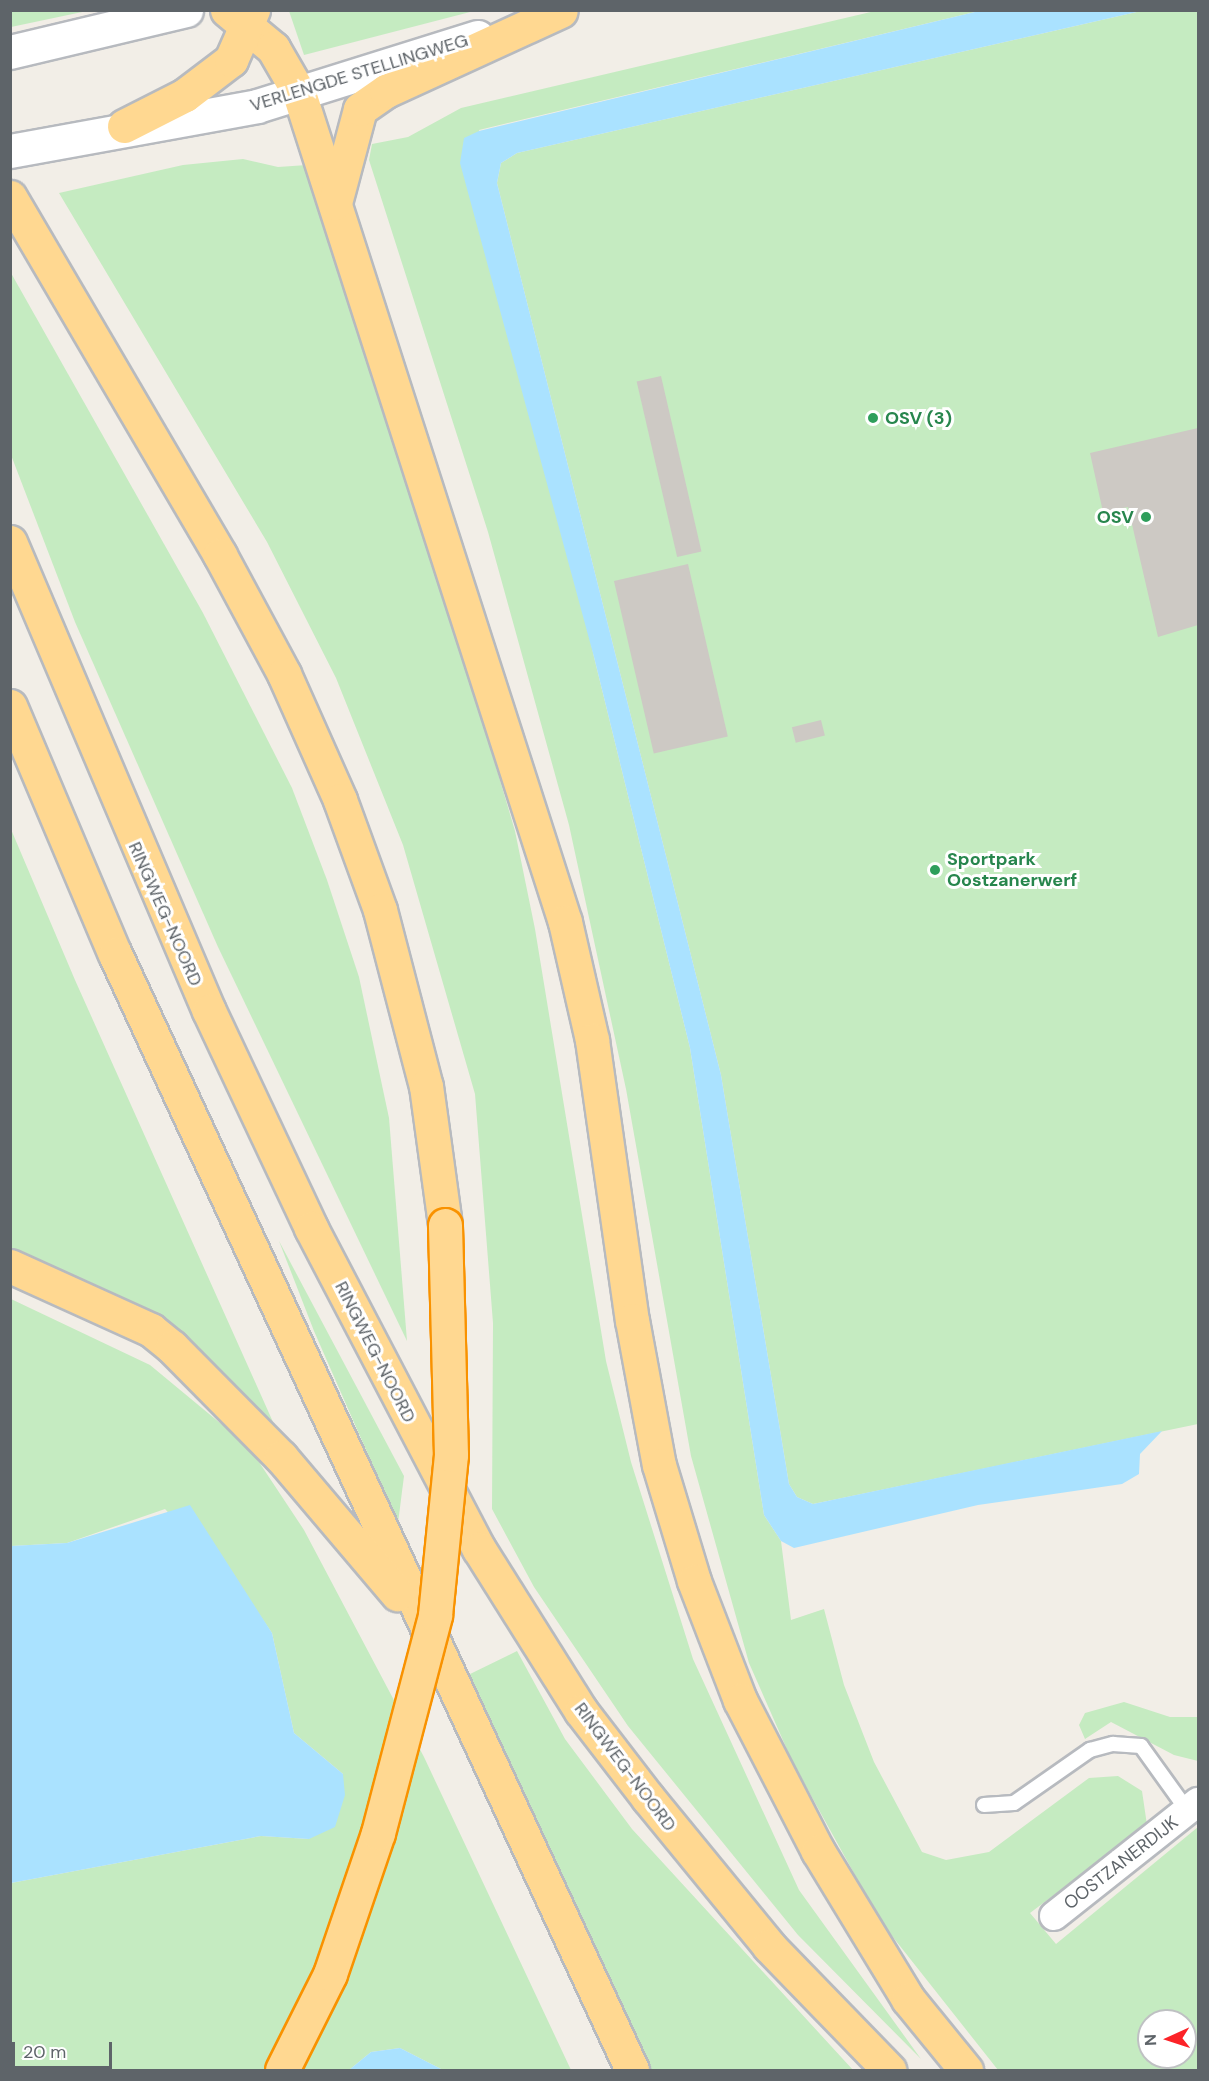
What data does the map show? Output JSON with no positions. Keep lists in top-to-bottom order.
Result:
{
  "streets": {
    "highway": ["RINGWEG-NOORD"],
    "main road": ["VERLENGDE STELLINGWEG"],
    "street": ["OOSTZANERDIJK"]
  },
  "places": ["OSV (3)", "OSV", "Sportpark Oostzanerwerf"],
  "scale_bar": "20 m",
  "north": "left"
}
